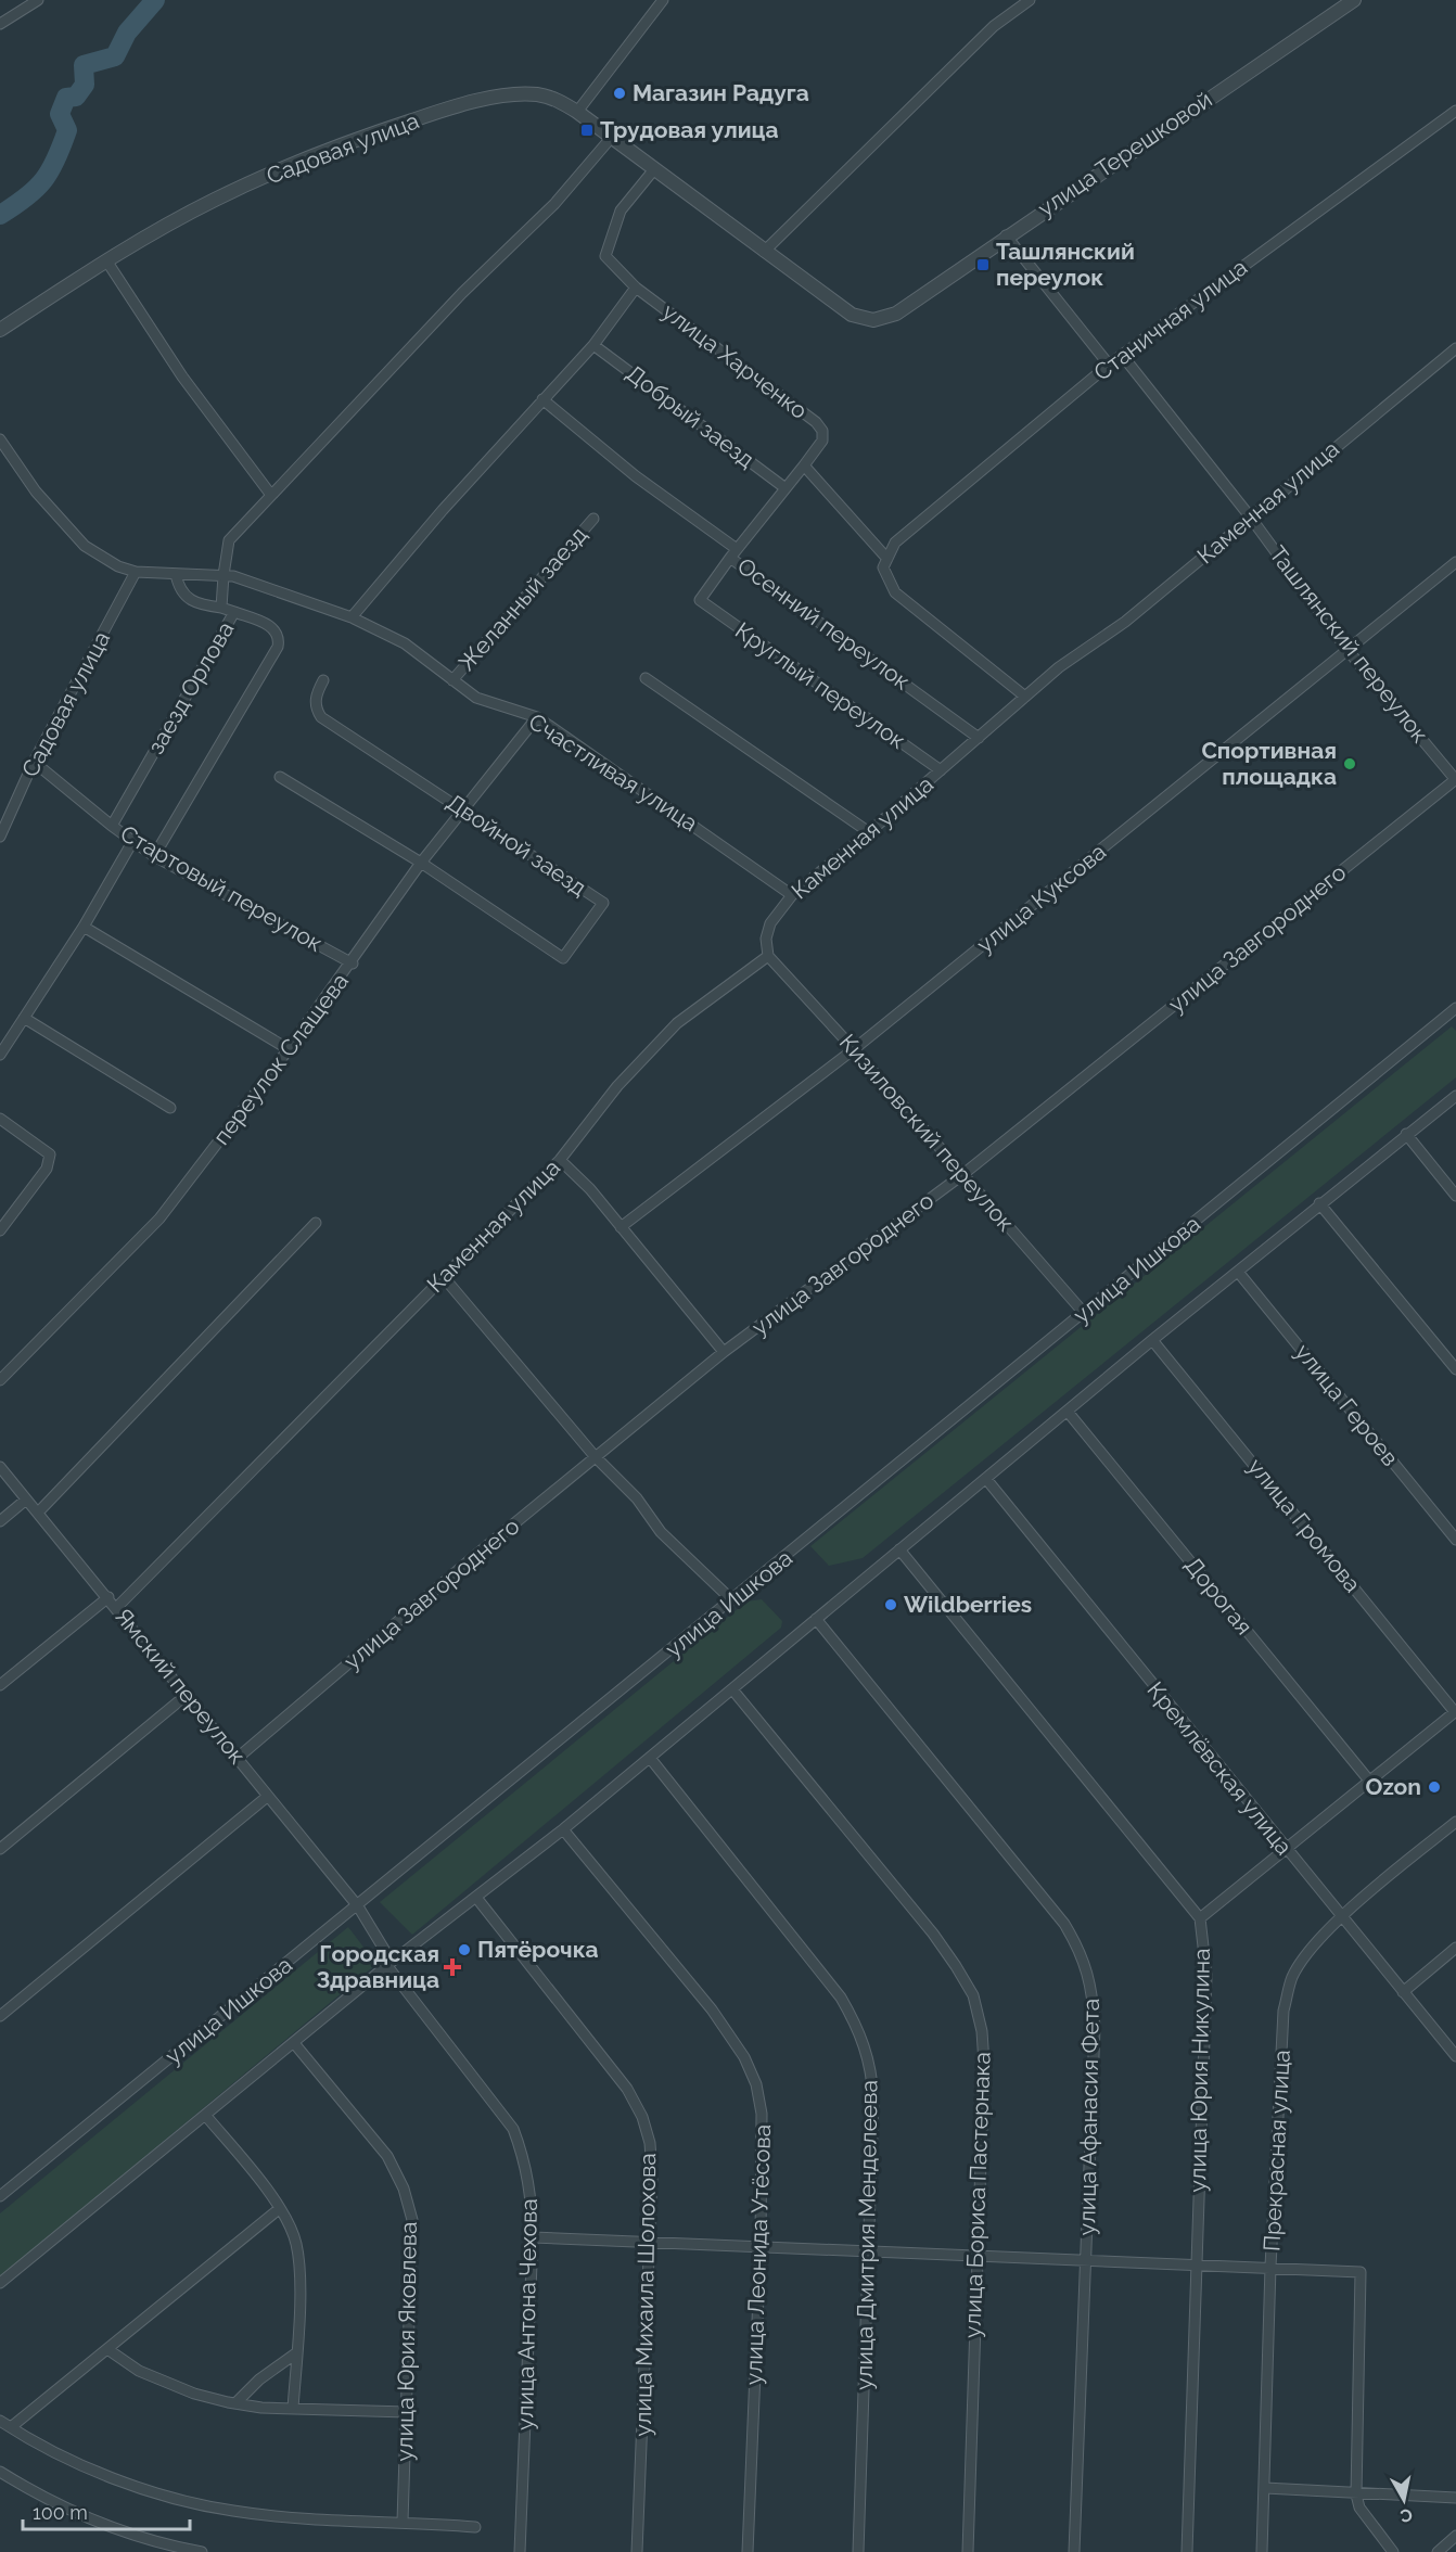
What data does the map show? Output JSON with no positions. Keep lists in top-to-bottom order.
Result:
{
  "streets": {
    "street": [
      "Садовая улица",
      "улица Терешковой",
      "Станичная улица",
      "улица Харченко",
      "Добрый заезд",
      "Каменная улица",
      "Желанный заезд",
      "Осенний переулок",
      "Ташлянский переулок",
      "Круглый переулок",
      "заезд Орлова",
      "Счастливая улица",
      "Двойной заезд",
      "Стартовый переулок",
      "улица Куксова",
      "улица Завгороднего",
      "переулок Слащева",
      "Кизиловский переулок",
      "улица Ишкова",
      "улица Героев",
      "улица Громова",
      "Дорогая",
      "Ямский переулок",
      "Кремлёвская улица",
      "улица Юрия Никулина",
      "улица Афанасия Фета",
      "Прекрасная улица",
      "улица Бориса Пастернака",
      "улица Дмитрия Менделеева",
      "улица Леонида Утёсова",
      "улица Михаила Шолохова",
      "улица Антона Чехова",
      "улица Юрия Яковлева"
    ]
  },
  "crossings": [
    ["Садовая улица", "улица Терешковой"],
    ["Садовая улица", "Счастливая улица"],
    ["Садовая улица", "Стартовый переулок"],
    ["улица Терешковой", "улица Харченко"],
    ["Станичная улица", "Ташлянский переулок"],
    ["улица Харченко", "Осенний переулок"],
    ["Добрый заезд", "Осенний переулок"],
    ["Каменная улица", "Осенний переулок"],
    ["Каменная улица", "Ташлянский переулок"],
    ["Каменная улица", "Круглый переулок"],
    ["Каменная улица", "Счастливая улица"],
    ["Каменная улица", "Кизиловский переулок"],
    ["Каменная улица", "Ямский переулок"],
    ["Желанный заезд", "Счастливая улица"],
    ["Осенний переулок", "Круглый переулок"],
    ["Ташлянский переулок", "улица Куксова"],
    ["Ташлянский переулок", "улица Завгороднего"],
    ["заезд Орлова", "Стартовый переулок"],
    ["Счастливая улица", "переулок Слащева"],
    ["Двойной заезд", "переулок Слащева"],
    ["Стартовый переулок", "переулок Слащева"],
    ["улица Куксова", "Кизиловский переулок"],
    ["улица Завгороднего", "Кизиловский переулок"],
    ["улица Завгороднего", "Ямский переулок"],
    ["Кизиловский переулок", "улица Ишкова"],
    ["улица Ишкова", "Ямский переулок"],
    ["улица Ишкова", "улица Антона Чехова"],
    ["улица Громова", "улица Юрия Никулина"],
    ["Дорогая", "улица Юрия Никулина"],
    ["Ямский переулок", "улица Антона Чехова"],
    ["Кремлёвская улица", "улица Юрия Никулина"],
    ["Кремлёвская улица", "Прекрасная улица"]
  ],
  "places": {
    "other": [
      "Магазин Радуга",
      "Спортивная площадка",
      "Wildberries",
      "Ozon",
      "Пятёрочка"
    ],
    "transit": ["Трудовая улица", "Ташлянский переулок"],
    "health": ["Городская Здравница"]
  },
  "scale_bar": "100 m",
  "north": "bottom"
}
